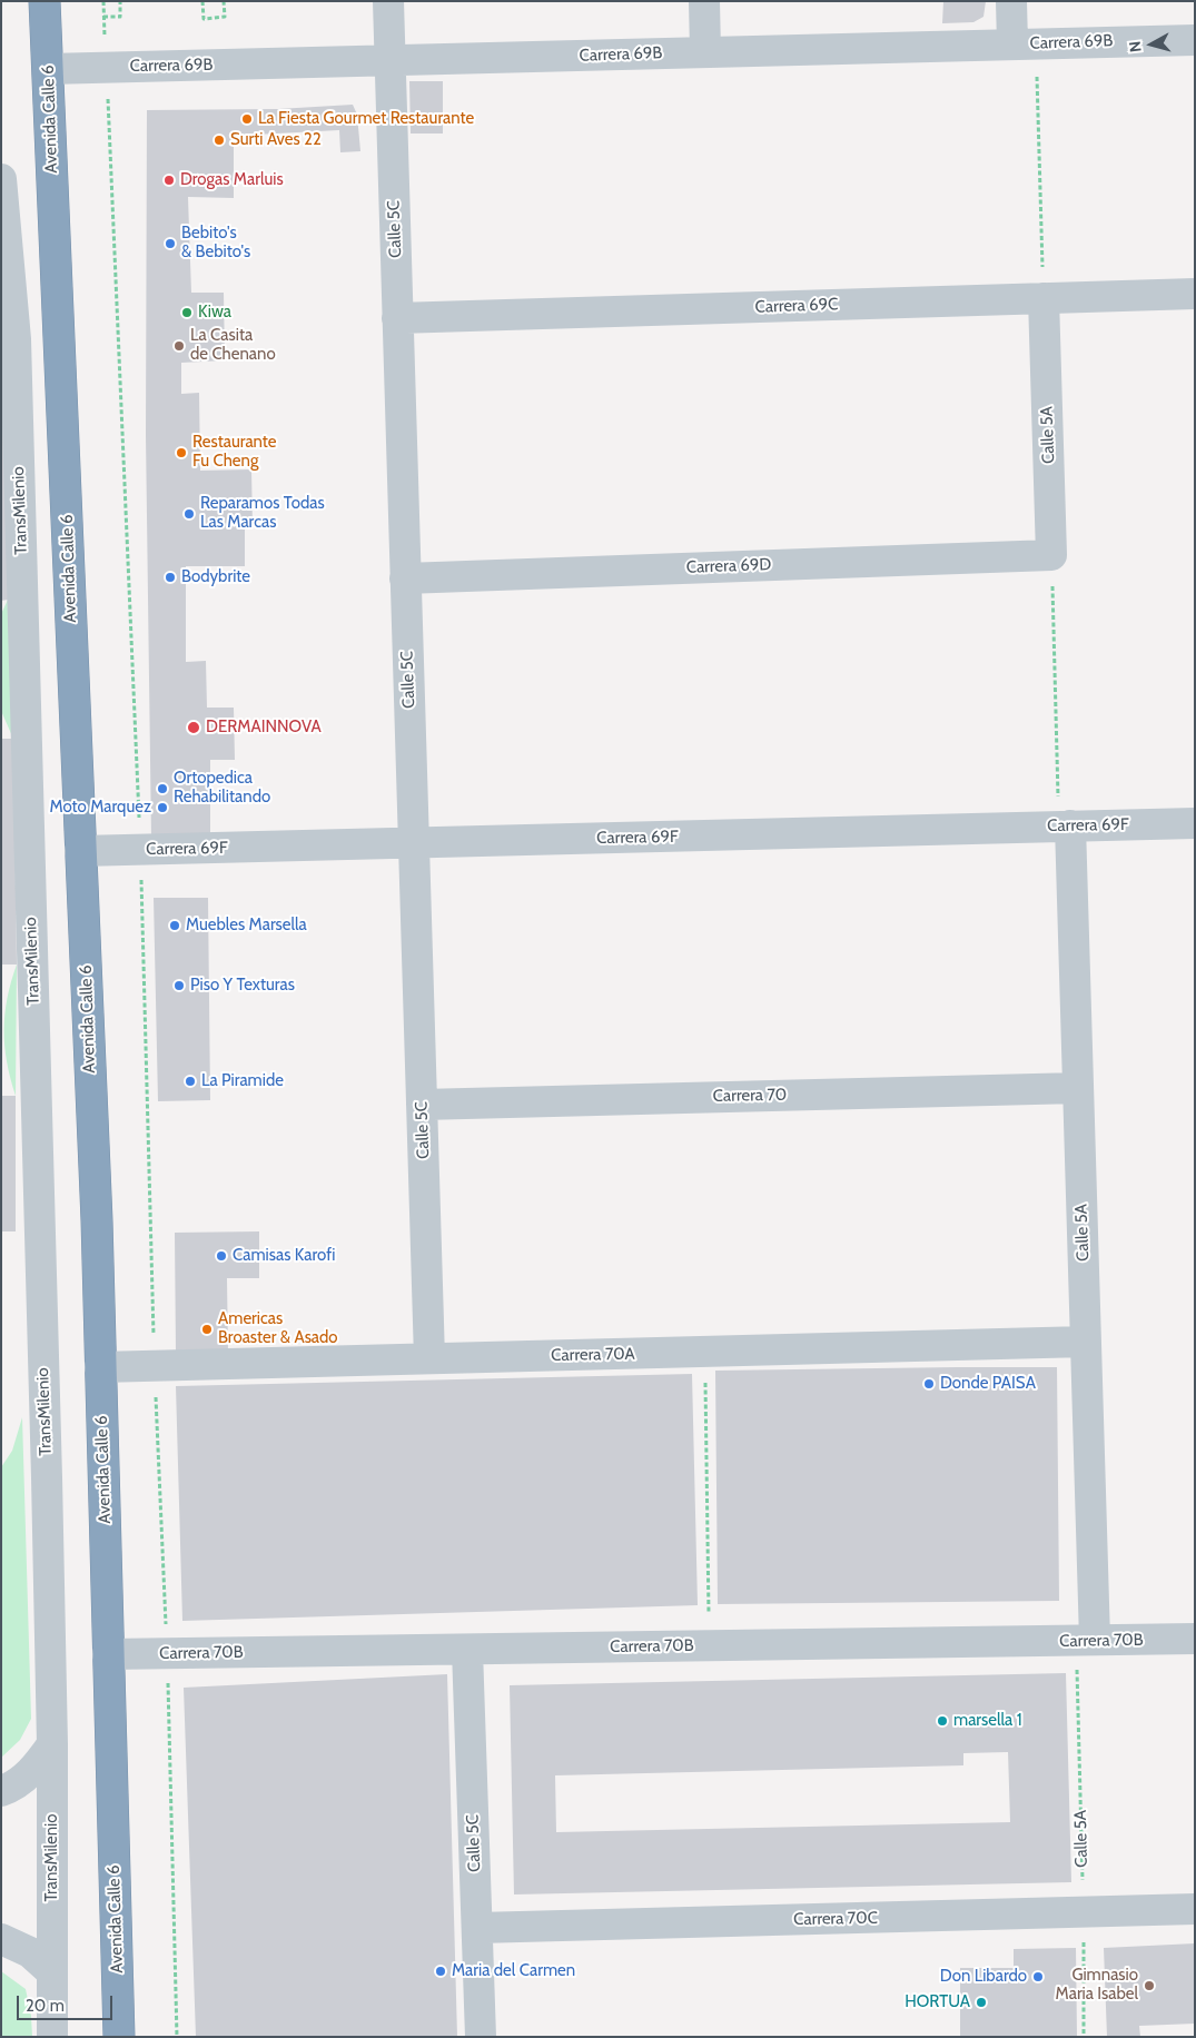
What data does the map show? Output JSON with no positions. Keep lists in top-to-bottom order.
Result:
{
  "streets": {
    "highway": ["Avenida Calle 6"],
    "street": [
      "Carrera 69B",
      "Calle 5C",
      "Carrera 69C",
      "Calle 5A",
      "TransMilenio",
      "Carrera 69D",
      "Carrera 69F",
      "Carrera 70",
      "Carrera 70A",
      "Carrera 70B",
      "Carrera 70C"
    ]
  },
  "crossings": [
    ["Carrera 69B", "Avenida Calle 6"],
    ["Carrera 69B", "Calle 5C"],
    ["Avenida Calle 6", "Carrera 69F"],
    ["Avenida Calle 6", "Carrera 70A"],
    ["Avenida Calle 6", "Carrera 70B"],
    ["Calle 5C", "Carrera 69C"],
    ["Calle 5C", "Carrera 69D"],
    ["Calle 5C", "Carrera 69F"],
    ["Calle 5C", "Carrera 70"],
    ["Calle 5C", "Carrera 70A"],
    ["Calle 5C", "Carrera 70B"],
    ["Calle 5C", "Carrera 70C"],
    ["Carrera 69C", "Calle 5A"],
    ["Calle 5A", "Carrera 69D"],
    ["Calle 5A", "Carrera 69F"],
    ["Calle 5A", "Carrera 70"],
    ["Calle 5A", "Carrera 70A"],
    ["Calle 5A", "Carrera 70B"],
    ["Calle 5A", "Carrera 70C"]
  ],
  "places": [
    "La Fiesta Gourmet Restaurante",
    "Surti Aves 22",
    "Drogas Marluis",
    "Bebito's & Bebito's",
    "Kiwa",
    "La Casita de Chenano",
    "Restaurante Fu Cheng",
    "Reparamos Todas Las Marcas",
    "Bodybrite",
    "DERMAINNOVA",
    "Ortopedica Rehabilitando",
    "Moto Marquez",
    "Muebles Marsella",
    "Piso Y Texturas",
    "La Piramide",
    "Camisas Karofi",
    "Americas Broaster & Asado",
    "Donde PAISA",
    "marsella 1",
    "Maria del Carmen",
    "Don Libardo",
    "Gimnasio Maria Isabel",
    "HORTUA"
  ],
  "scale_bar": "20 m",
  "north": "left"
}
